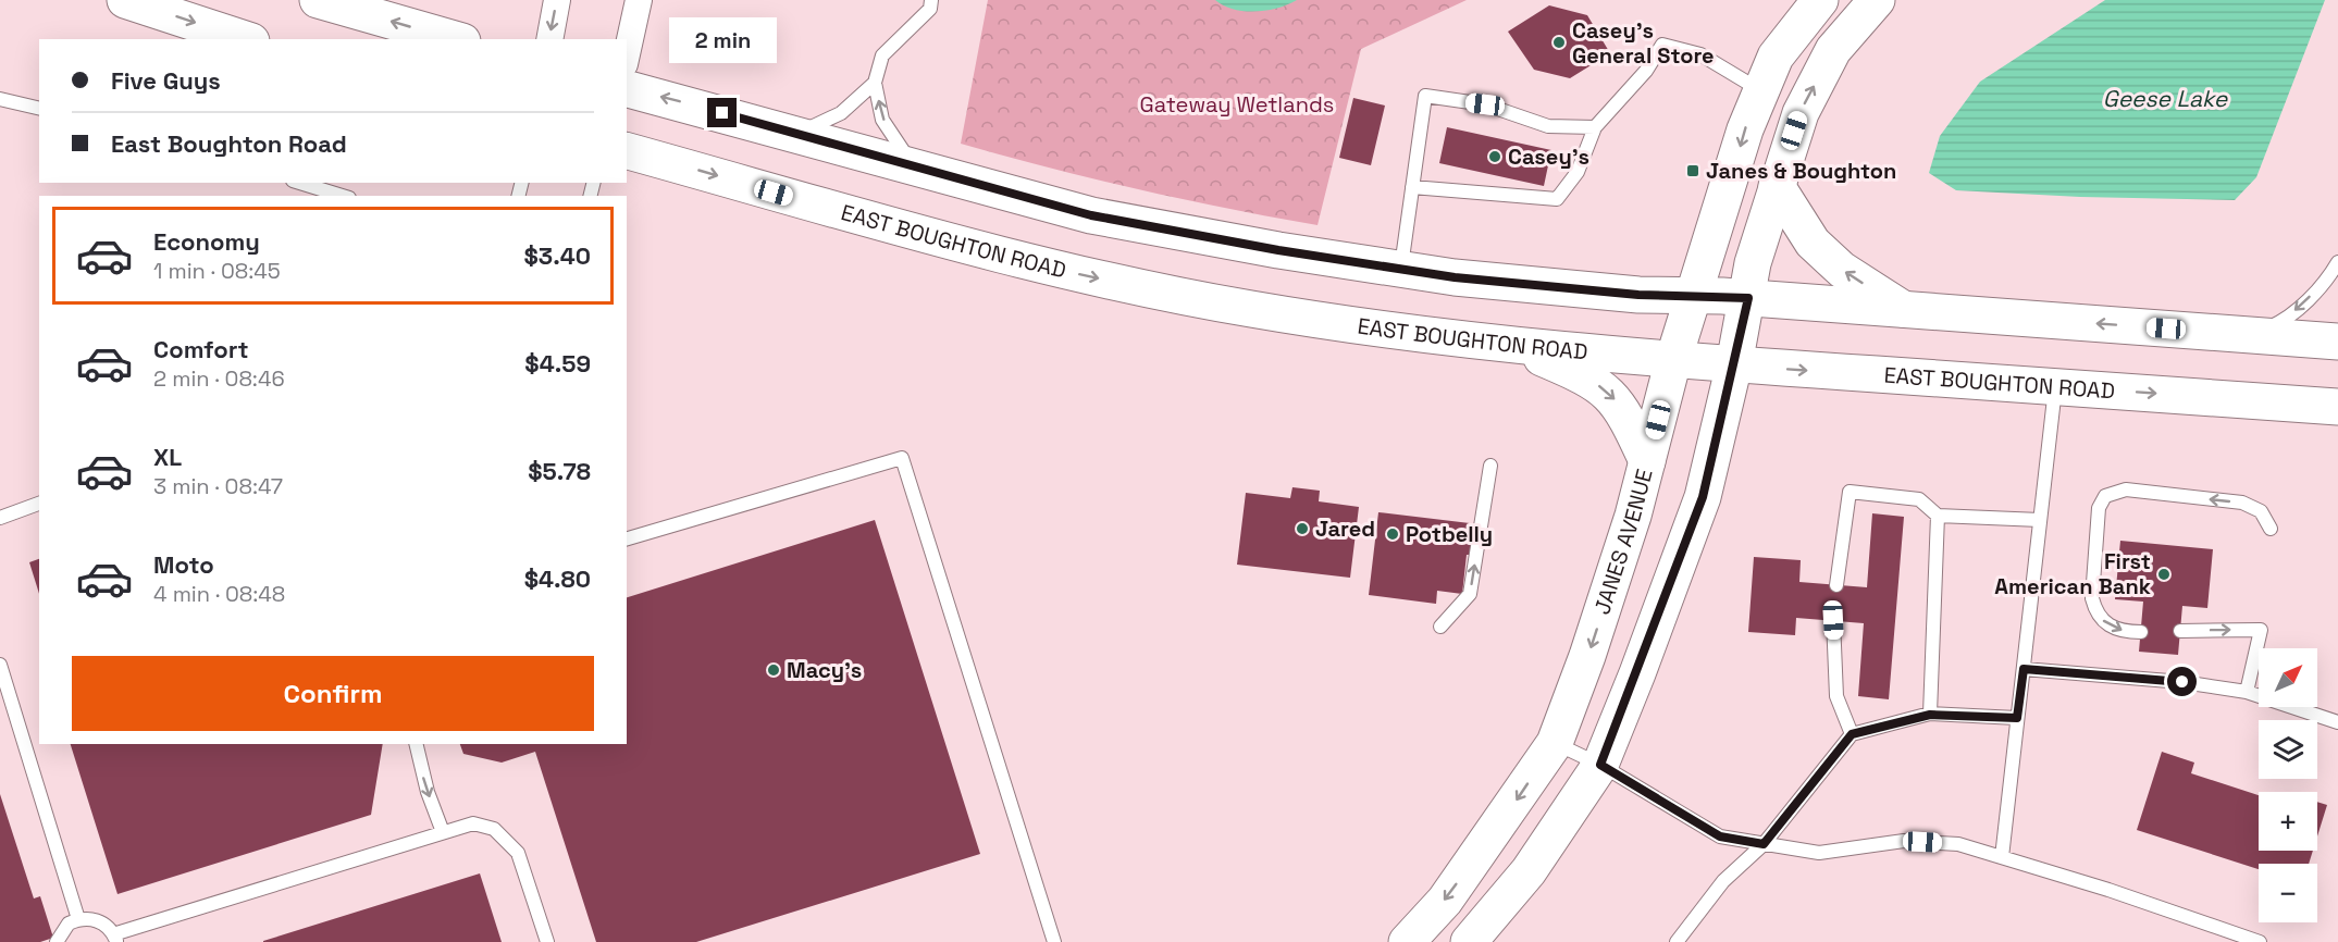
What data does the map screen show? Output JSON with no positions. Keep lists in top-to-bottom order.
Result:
{
  "streets": {
    "main road": ["EAST BOUGHTON ROAD", "JANES AVENUE"]
  },
  "crossings": [
    ["EAST BOUGHTON ROAD", "JANES AVENUE"]
  ],
  "water": ["Geese Lake"],
  "parks": ["Gateway Wetlands"],
  "places": {
    "other": [
      "Casey's General Store",
      "Casey's",
      "Jared",
      "Potbelly",
      "First American Bank",
      "Macy's"
    ],
    "transit": ["Janes & Boughton"]
  },
  "north": "top right",
  "page": {
    "bubble": "2 min",
    "banner": ["Five Guys", "East Boughton Road"],
    "list": [
      {
        "name": "Economy",
        "note": "1 min · 08:45",
        "value": "$3.40"
      },
      {
        "name": "Comfort",
        "note": "2 min · 08:46",
        "value": "$4.59"
      },
      {
        "name": "XL",
        "note": "3 min · 08:47",
        "value": "$5.78"
      },
      {
        "name": "Moto",
        "note": "4 min · 08:48",
        "value": "$4.80"
      }
    ],
    "buttons": "Confirm",
    "map_buttons": ["+", "−"]
  }
}
